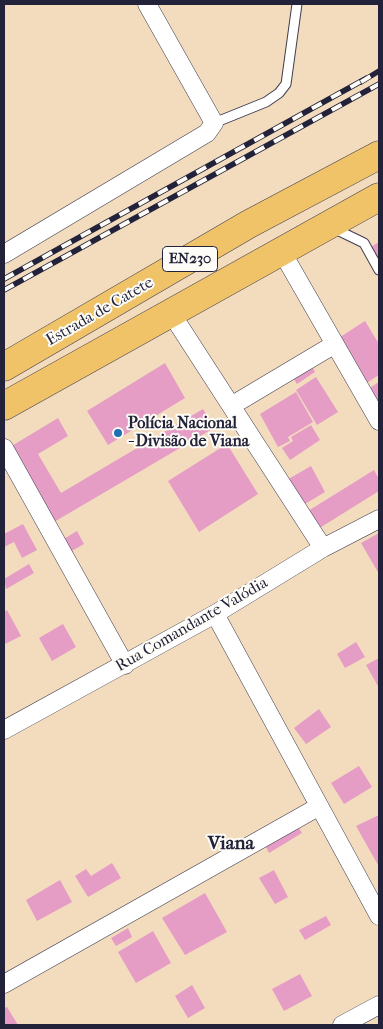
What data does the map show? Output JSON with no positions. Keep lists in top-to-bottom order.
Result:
{
  "streets": {
    "highway": ["EN230", "Estrada de Catete"],
    "street": ["Rua Comandante Valódia"]
  },
  "districts": ["Viana"],
  "places": ["Polícia Nacional - Divisão de Viana"]
}
